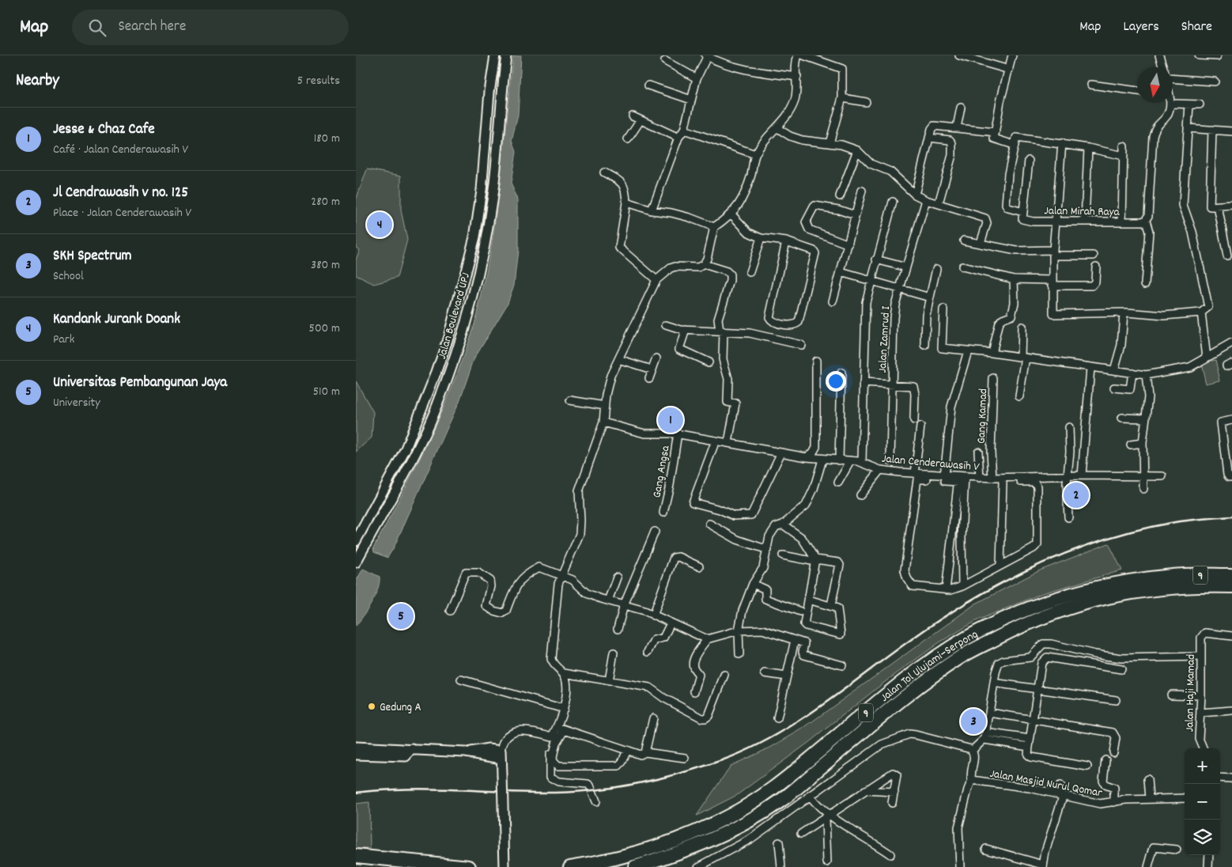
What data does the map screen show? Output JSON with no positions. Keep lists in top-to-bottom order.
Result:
{
  "streets": {
    "highway": ["9", "Jalan Tol Ulujami–Serpong"],
    "street": [
      "Jalan Mirah Raya",
      "Jalan Boulevard UPJ",
      "Jalan Zamrud I",
      "Gang Kamad",
      "Jalan Cenderawasih V",
      "Gang Angsa",
      "Jalan Haji Mamad",
      "Jalan Masjid Nurul Qomar"
    ]
  },
  "crossings": [
    ["Gang Kamad", "Jalan Cenderawasih V"],
    ["Jalan Cenderawasih V", "Gang Angsa"]
  ],
  "places": ["Gedung A"],
  "north": "bottom",
  "page": {
    "header": "Map",
    "search": "Search here",
    "nav": ["Map", "Layers", "Share"],
    "heading": ["Nearby", "5 results"],
    "list": [
      {
        "mark": "1",
        "name": "Jesse & Chaz Cafe",
        "note": "Café · Jalan Cenderawasih V",
        "value": "180 m"
      },
      {
        "mark": "2",
        "name": "Jl Cendrawasih v no. 125",
        "note": "Place · Jalan Cenderawasih V",
        "value": "280 m"
      },
      {
        "mark": "3",
        "name": "SKH Spectrum",
        "note": "School",
        "value": "380 m"
      },
      {
        "mark": "4",
        "name": "Kandank Jurank Doank",
        "note": "Park",
        "value": "500 m"
      },
      {
        "mark": "5",
        "name": "Universitas Pembangunan Jaya",
        "note": "University",
        "value": "510 m"
      }
    ],
    "pins": [
      "4",
      "1",
      "2",
      "5",
      "3"
    ],
    "map_buttons": ["+", "−"]
  }
}
